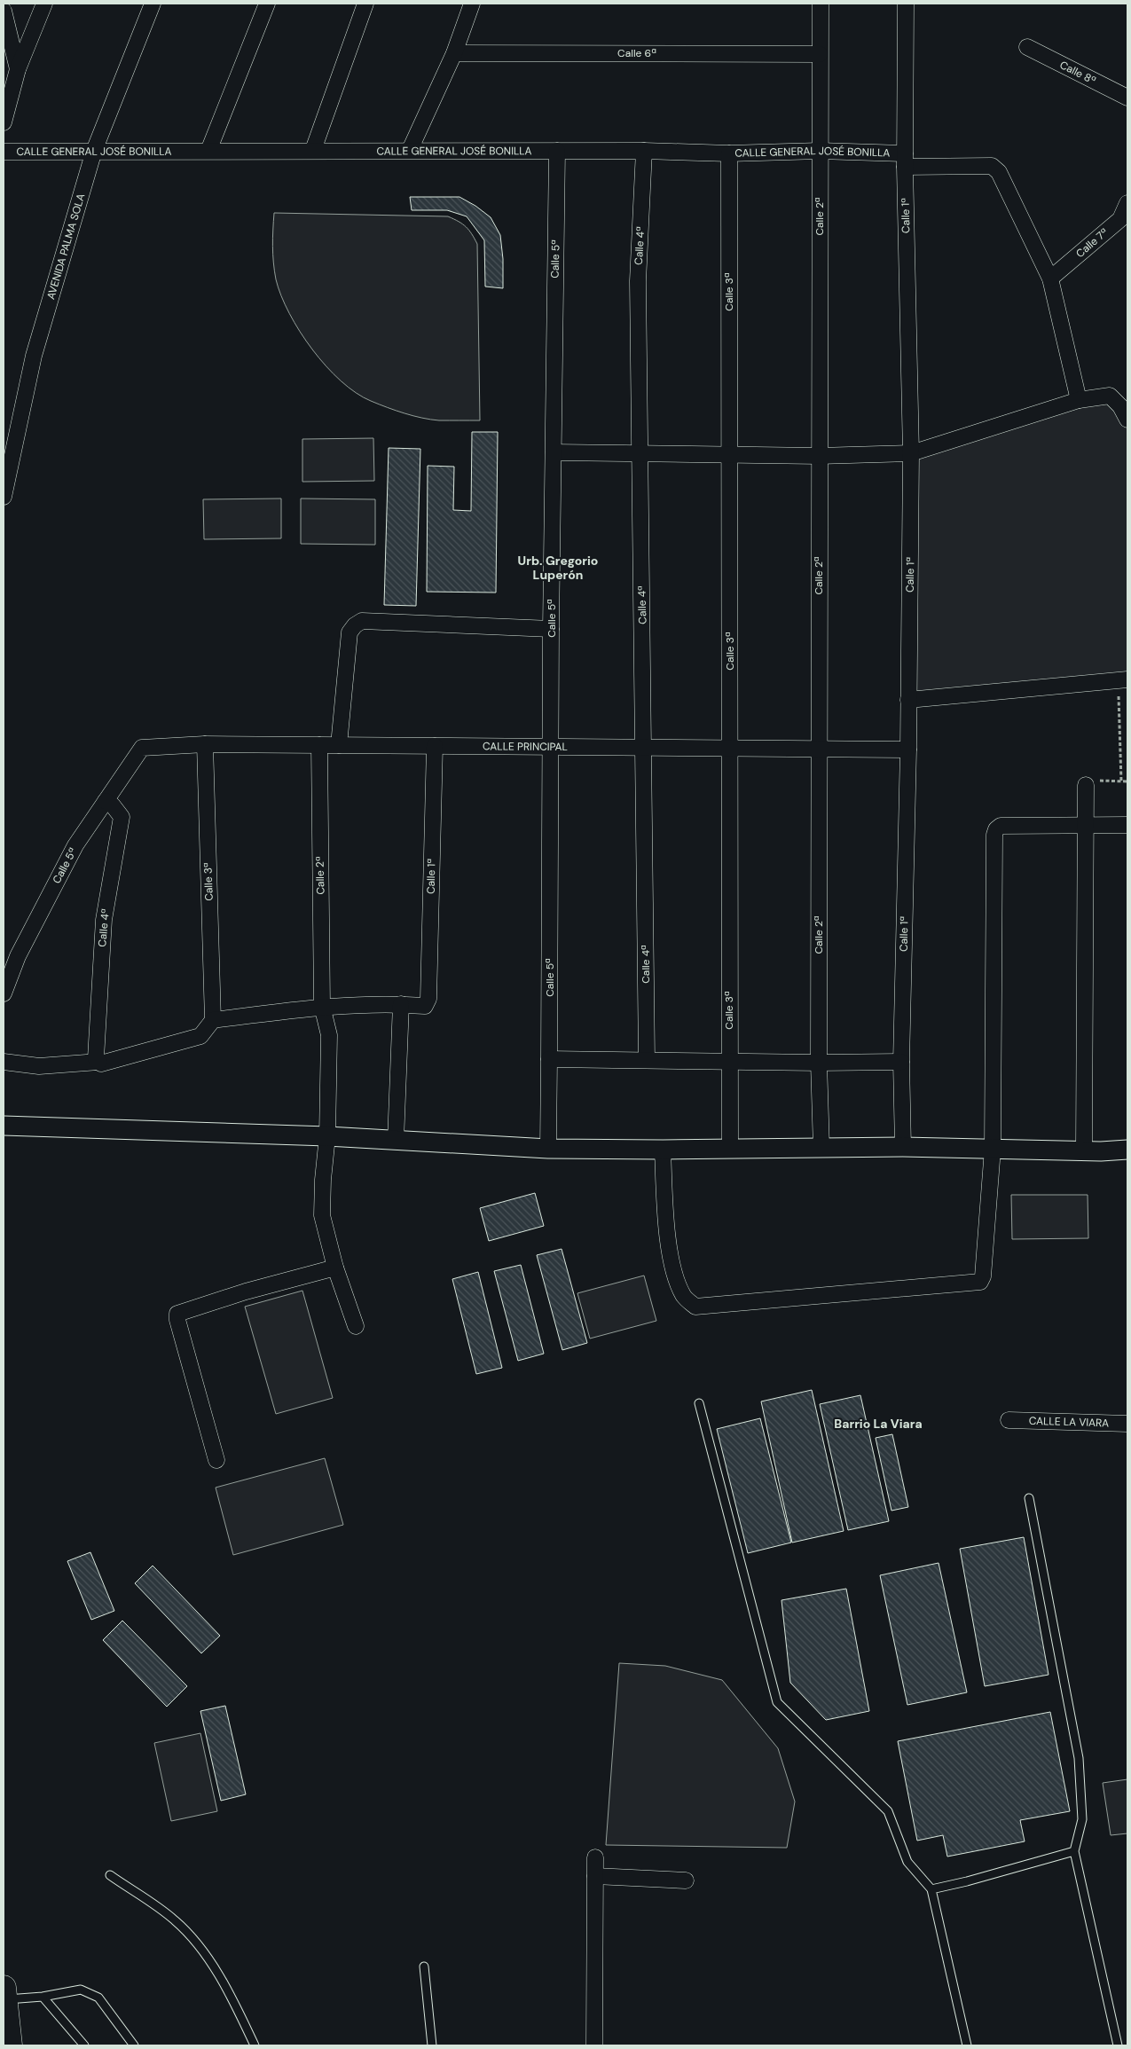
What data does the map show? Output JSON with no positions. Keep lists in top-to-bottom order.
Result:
{
  "streets": {
    "street": [
      "Calle 6ª",
      "Calle 8ª",
      "CALLE GENERAL JOSÉ BONILLA",
      "Calle 1ª",
      "Calle 2ª",
      "Calle 7ª",
      "Calle 4ª",
      "AVENIDA PALMA SOLA",
      "Calle 5ª",
      "Calle 3ª",
      "CALLE PRINCIPAL",
      "CALLE LA VIARA"
    ]
  },
  "crossings": [
    ["Calle 6ª", "Calle 2ª"],
    ["CALLE GENERAL JOSÉ BONILLA", "Calle 1ª"],
    ["CALLE GENERAL JOSÉ BONILLA", "Calle 2ª"],
    ["CALLE GENERAL JOSÉ BONILLA", "Calle 7ª"],
    ["CALLE GENERAL JOSÉ BONILLA", "Calle 4ª"],
    ["CALLE GENERAL JOSÉ BONILLA", "AVENIDA PALMA SOLA"],
    ["CALLE GENERAL JOSÉ BONILLA", "Calle 5ª"],
    ["CALLE GENERAL JOSÉ BONILLA", "Calle 3ª"],
    ["Calle 1ª", "CALLE PRINCIPAL"],
    ["Calle 2ª", "CALLE PRINCIPAL"],
    ["Calle 4ª", "Calle 5ª"],
    ["Calle 4ª", "CALLE PRINCIPAL"],
    ["Calle 5ª", "CALLE PRINCIPAL"],
    ["Calle 3ª", "CALLE PRINCIPAL"]
  ],
  "districts": ["Urb. Gregorio Luperón", "Barrio La Viara"]
}
